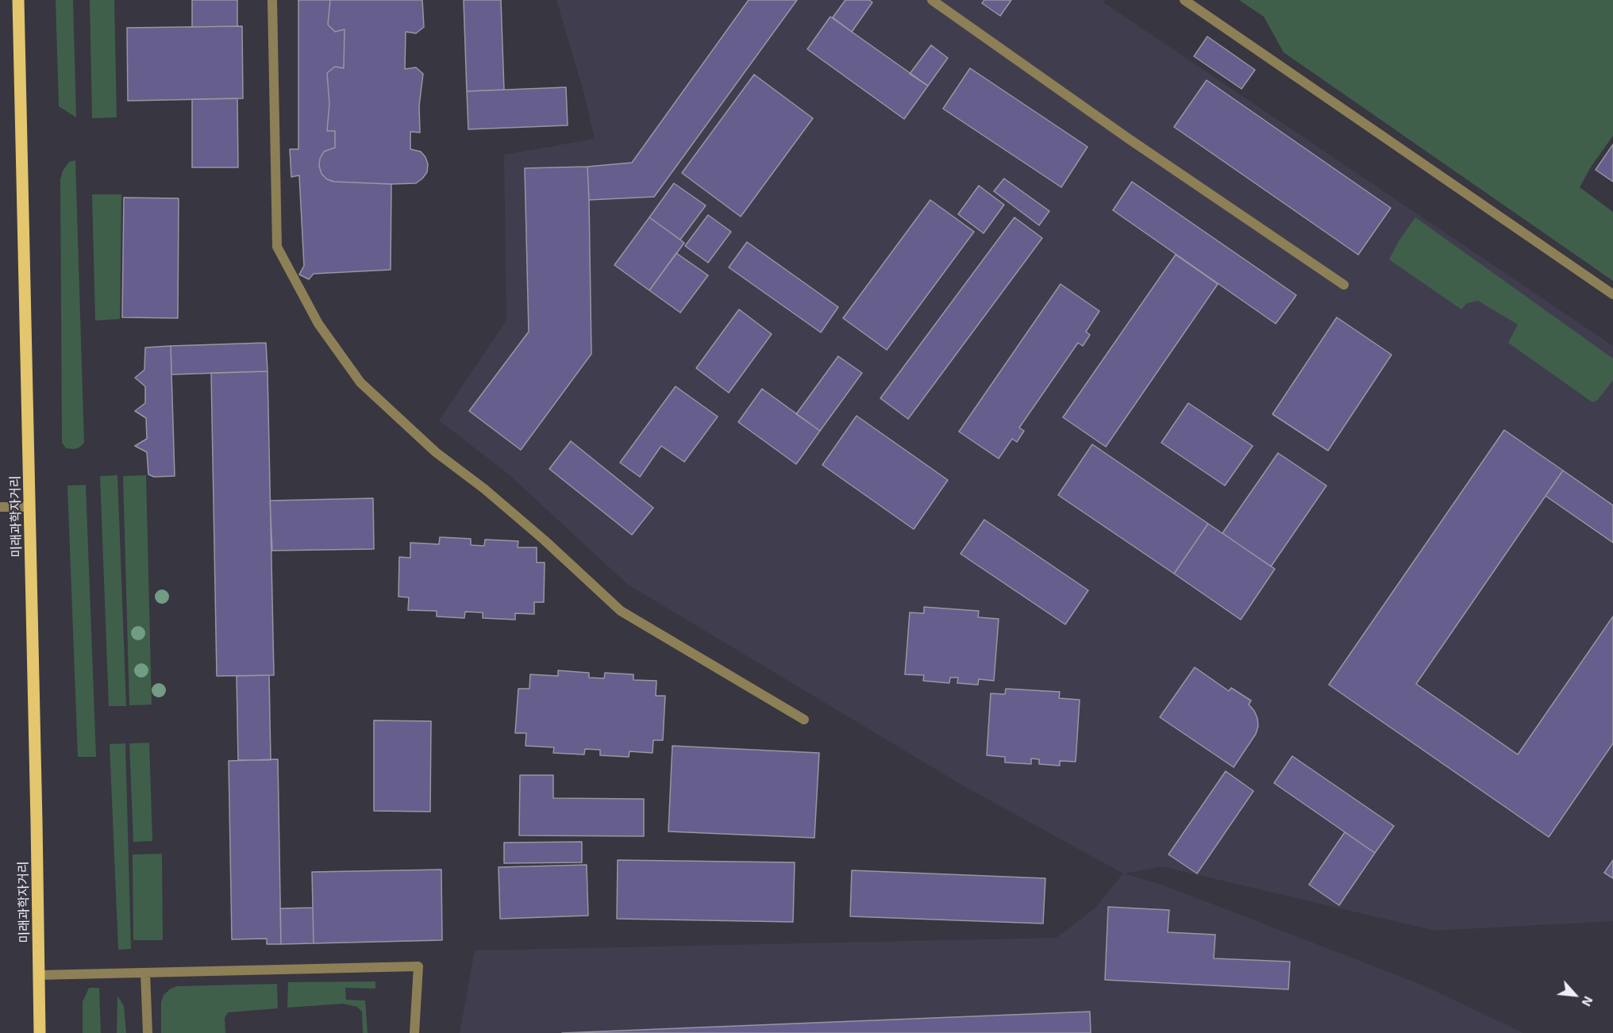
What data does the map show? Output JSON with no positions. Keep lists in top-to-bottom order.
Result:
{
  "streets": {
    "main road": ["미래과학자거리"]
  },
  "north": "bottom right"
}
